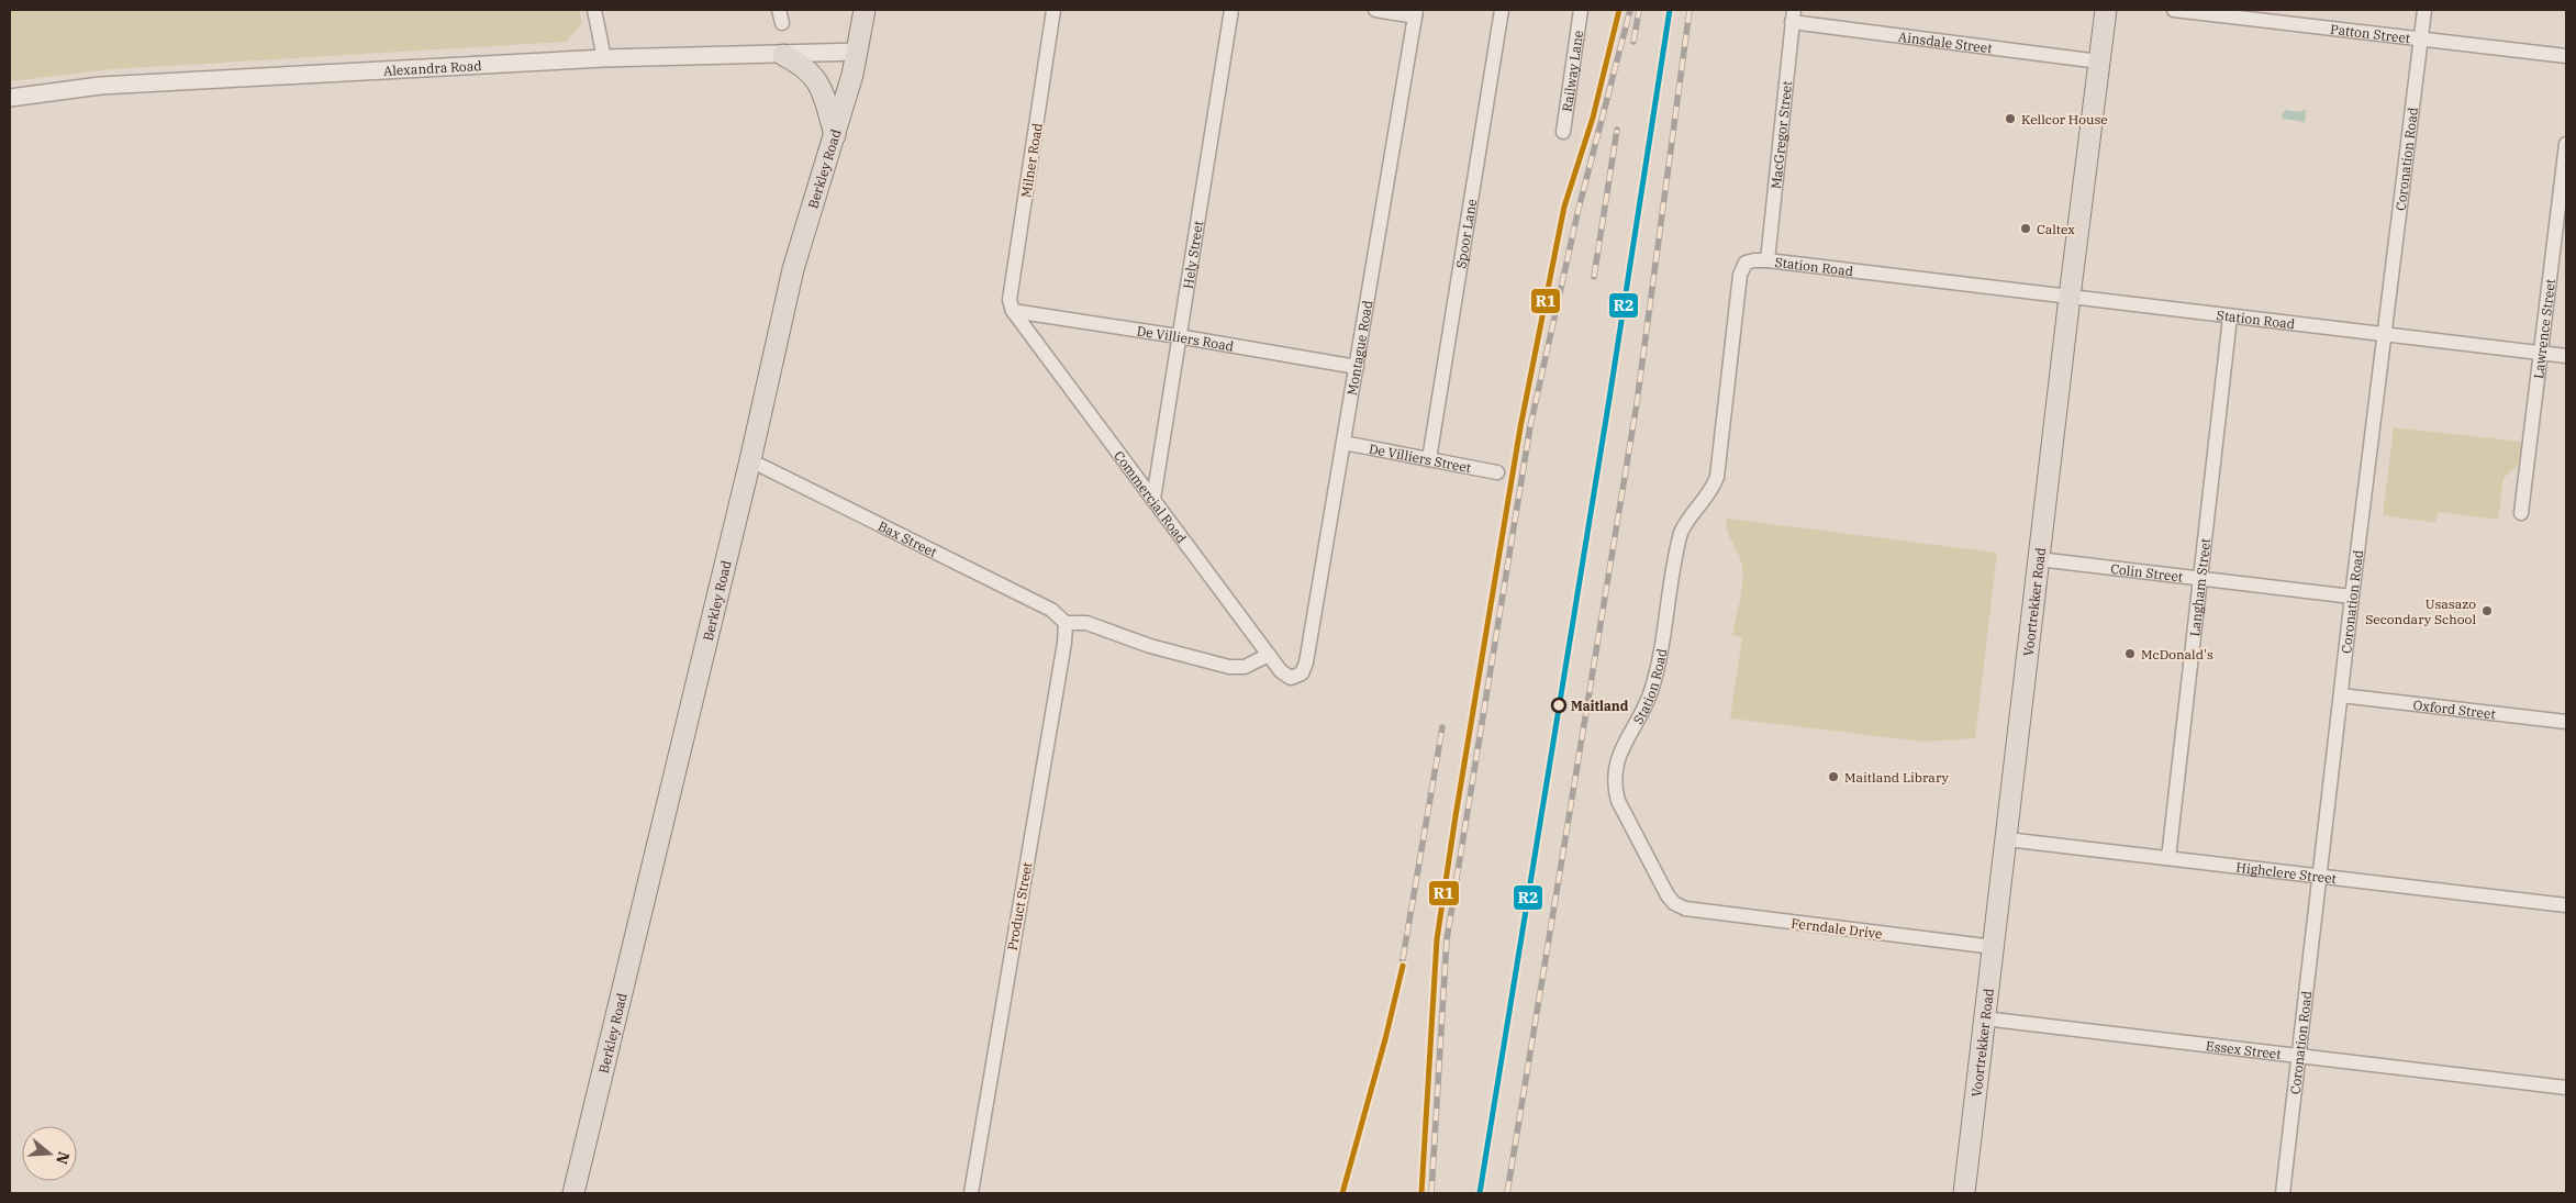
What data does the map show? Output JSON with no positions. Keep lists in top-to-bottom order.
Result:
{
  "streets": {
    "main road": ["Berkley Road", "Voortrekker Road"],
    "street": [
      "Patton Street",
      "Ainsdale Street",
      "Alexandra Road",
      "Railway Lane",
      "MacGregor Street",
      "Coronation Road",
      "Milner Road",
      "Spoor Lane",
      "Hely Street",
      "Station Road",
      "Lawrence Street",
      "De Villiers Road",
      "Montague Road",
      "De Villiers Street",
      "Commercial Road",
      "Bax Street",
      "Colin Street",
      "Langham Street",
      "Oxford Street",
      "Highclere Street",
      "Product Street",
      "Ferndale Drive",
      "Essex Street"
    ]
  },
  "crossings": [
    ["Patton Street", "Coronation Road"],
    ["Ainsdale Street", "MacGregor Street"],
    ["Ainsdale Street", "Voortrekker Road"],
    ["Alexandra Road", "Berkley Road"],
    ["MacGregor Street", "Station Road"],
    ["Coronation Road", "Station Road"],
    ["Coronation Road", "Colin Street"],
    ["Coronation Road", "Oxford Street"],
    ["Coronation Road", "Highclere Street"],
    ["Coronation Road", "Essex Street"],
    ["Milner Road", "De Villiers Road"],
    ["Milner Road", "Commercial Road"],
    ["Berkley Road", "Bax Street"],
    ["Spoor Lane", "De Villiers Street"],
    ["Hely Street", "De Villiers Road"],
    ["Hely Street", "Commercial Road"],
    ["Station Road", "Lawrence Street"],
    ["Station Road", "Langham Street"],
    ["Station Road", "Voortrekker Road"],
    ["Station Road", "Ferndale Drive"],
    ["De Villiers Road", "Montague Road"],
    ["De Villiers Road", "Commercial Road"],
    ["Montague Road", "De Villiers Street"],
    ["Montague Road", "Commercial Road"],
    ["Bax Street", "Product Street"],
    ["Colin Street", "Langham Street"],
    ["Colin Street", "Voortrekker Road"],
    ["Langham Street", "Highclere Street"],
    ["Voortrekker Road", "Highclere Street"],
    ["Voortrekker Road", "Ferndale Drive"],
    ["Voortrekker Road", "Essex Street"]
  ],
  "places": [
    "Kellcor House",
    "Caltex",
    "Usasazo Secondary School",
    "McDonald's",
    "Maitland",
    "Maitland Library"
  ],
  "lines": ["transit line R1", "transit line R2"],
  "north": "right"
}
